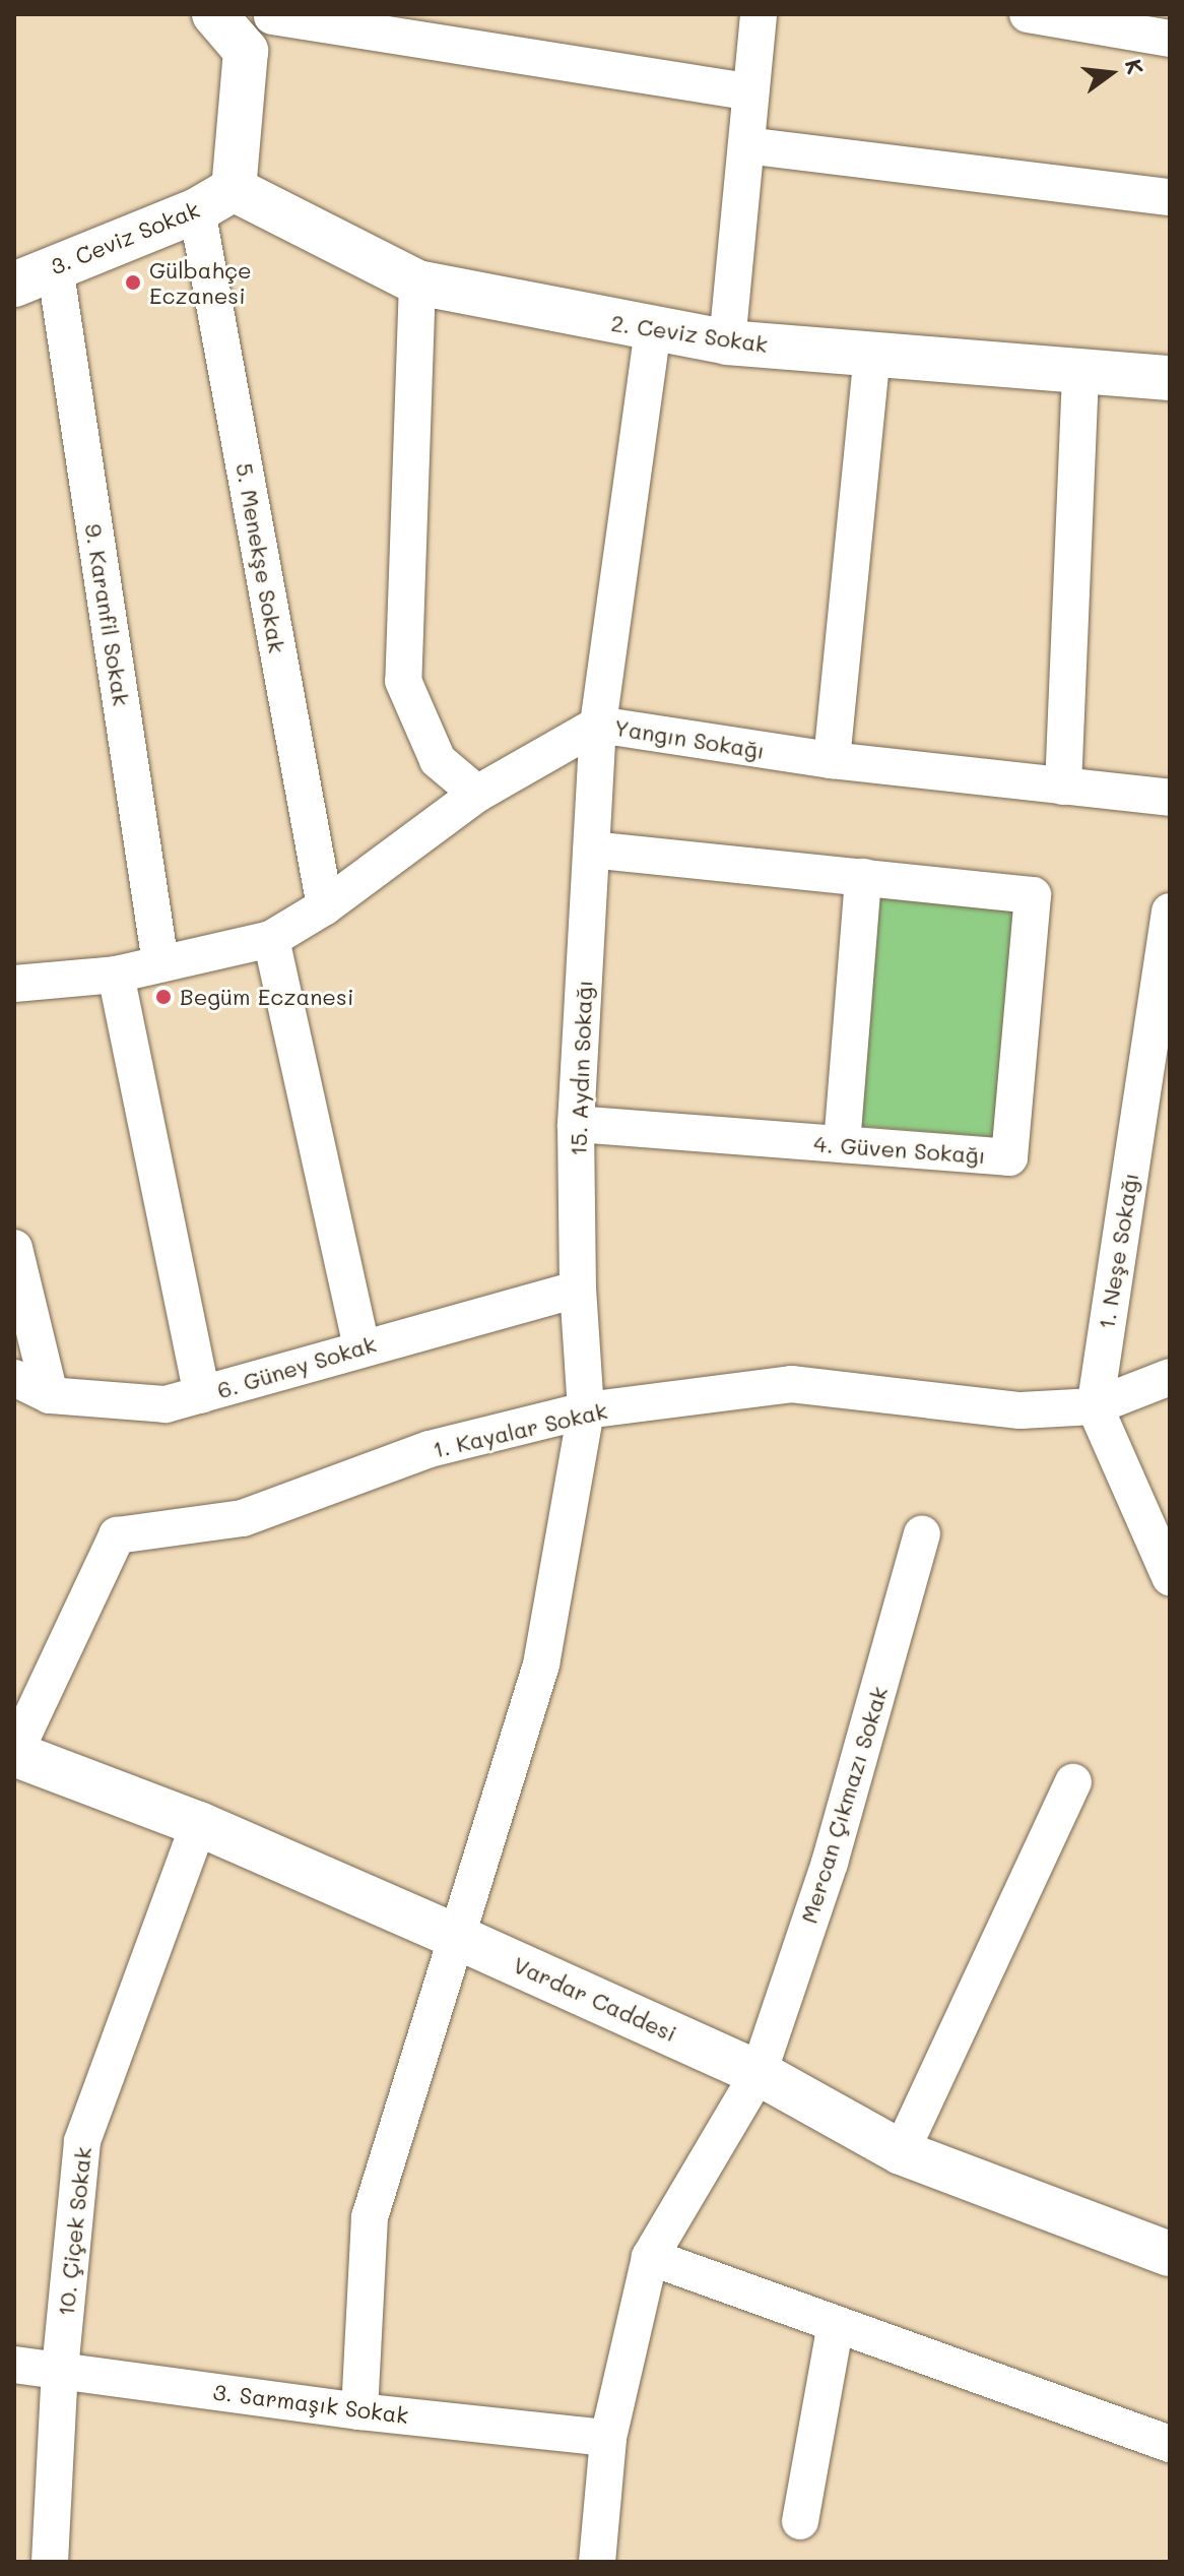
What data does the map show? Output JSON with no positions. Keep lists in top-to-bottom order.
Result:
{
  "streets": {
    "street": [
      "3. Ceviz Sokak",
      "2. Ceviz Sokak",
      "5. Menekşe Sokak",
      "9. Karanfil Sokak",
      "Yangın Sokağı",
      "15. Aydın Sokağı",
      "4. Güven Sokağı",
      "1. Neşe Sokağı",
      "6. Güney Sokak",
      "1. Kayalar Sokak",
      "Mercan Çıkmazı Sokak",
      "Vardar Caddesi",
      "10. Çiçek Sokak",
      "3. Sarmaşık Sokak"
    ]
  },
  "crossings": [
    ["3. Ceviz Sokak", "2. Ceviz Sokak"],
    ["3. Ceviz Sokak", "5. Menekşe Sokak"],
    ["3. Ceviz Sokak", "9. Karanfil Sokak"],
    ["2. Ceviz Sokak", "5. Menekşe Sokak"],
    ["2. Ceviz Sokak", "15. Aydın Sokağı"],
    ["5. Menekşe Sokak", "Yangın Sokağı"],
    ["9. Karanfil Sokak", "Yangın Sokağı"],
    ["Yangın Sokağı", "15. Aydın Sokağı"],
    ["15. Aydın Sokağı", "4. Güven Sokağı"],
    ["15. Aydın Sokağı", "6. Güney Sokak"],
    ["15. Aydın Sokağı", "1. Kayalar Sokak"],
    ["15. Aydın Sokağı", "Vardar Caddesi"],
    ["15. Aydın Sokağı", "3. Sarmaşık Sokak"],
    ["1. Neşe Sokağı", "1. Kayalar Sokak"],
    ["1. Kayalar Sokak", "Vardar Caddesi"],
    ["Mercan Çıkmazı Sokak", "Vardar Caddesi"],
    ["Mercan Çıkmazı Sokak", "3. Sarmaşık Sokak"],
    ["Vardar Caddesi", "10. Çiçek Sokak"],
    ["10. Çiçek Sokak", "3. Sarmaşık Sokak"]
  ],
  "places": ["Gülbahçe Eczanesi", "Begüm Eczanesi"],
  "north": "right"
}
